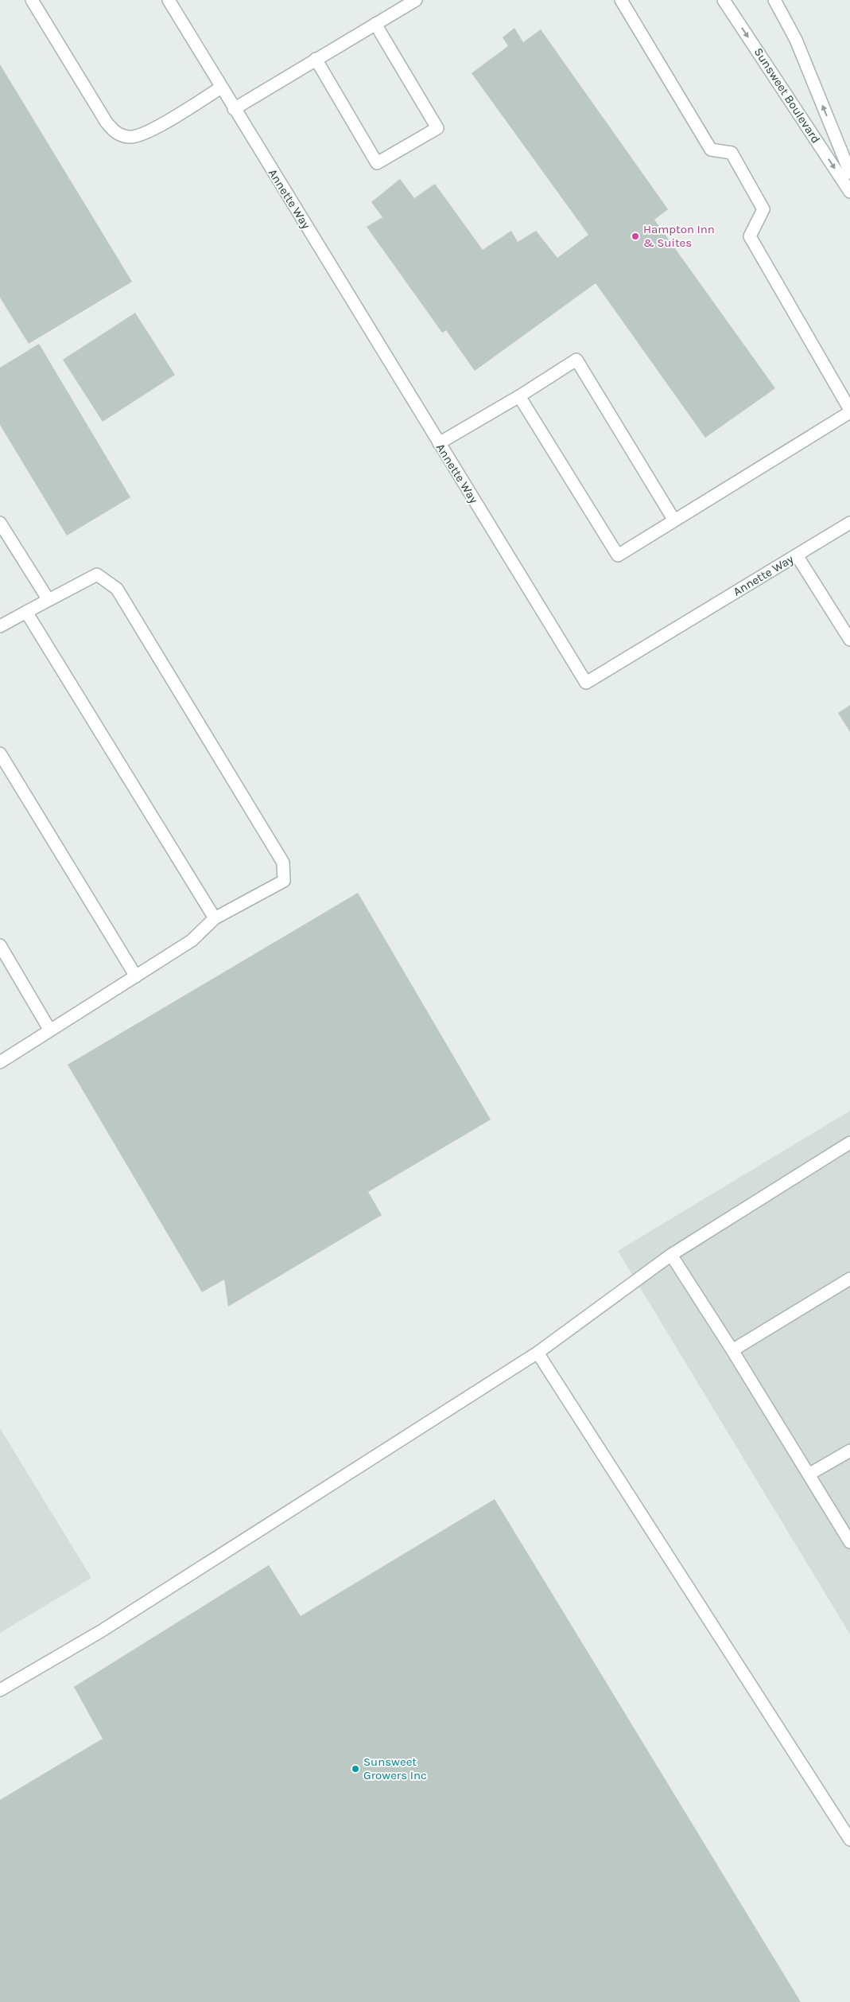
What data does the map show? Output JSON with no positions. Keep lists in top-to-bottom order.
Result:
{
  "streets": {
    "street": ["Sunsweet Boulevard", "Annette Way"]
  },
  "places": ["Hampton Inn & Suites", "Sunsweet Growers Inc"]
}
